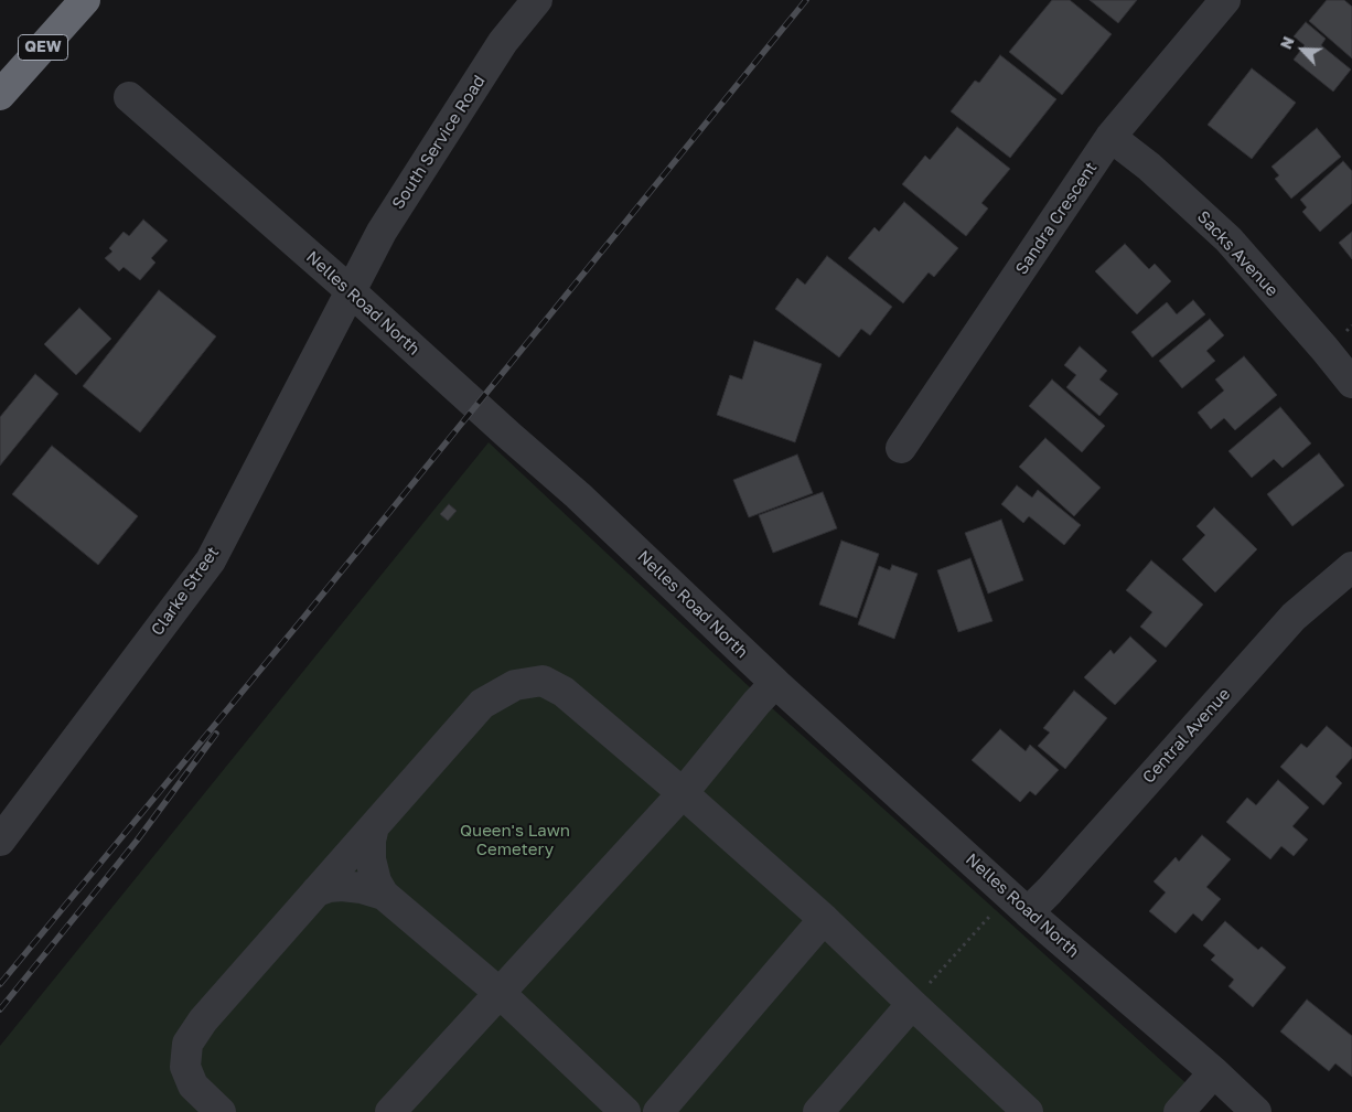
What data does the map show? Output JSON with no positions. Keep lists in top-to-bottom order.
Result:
{
  "streets": {
    "highway": ["QEW"],
    "street": [
      "South Service Road",
      "Sandra Crescent",
      "Sacks Avenue",
      "Nelles Road North",
      "Clarke Street",
      "Central Avenue"
    ]
  },
  "crossings": [
    ["South Service Road", "Nelles Road North"],
    ["South Service Road", "Clarke Street"],
    ["Sandra Crescent", "Sacks Avenue"],
    ["Nelles Road North", "Clarke Street"],
    ["Nelles Road North", "Central Avenue"]
  ],
  "parks": ["Queen's Lawn Cemetery"],
  "north": "top left"
}
